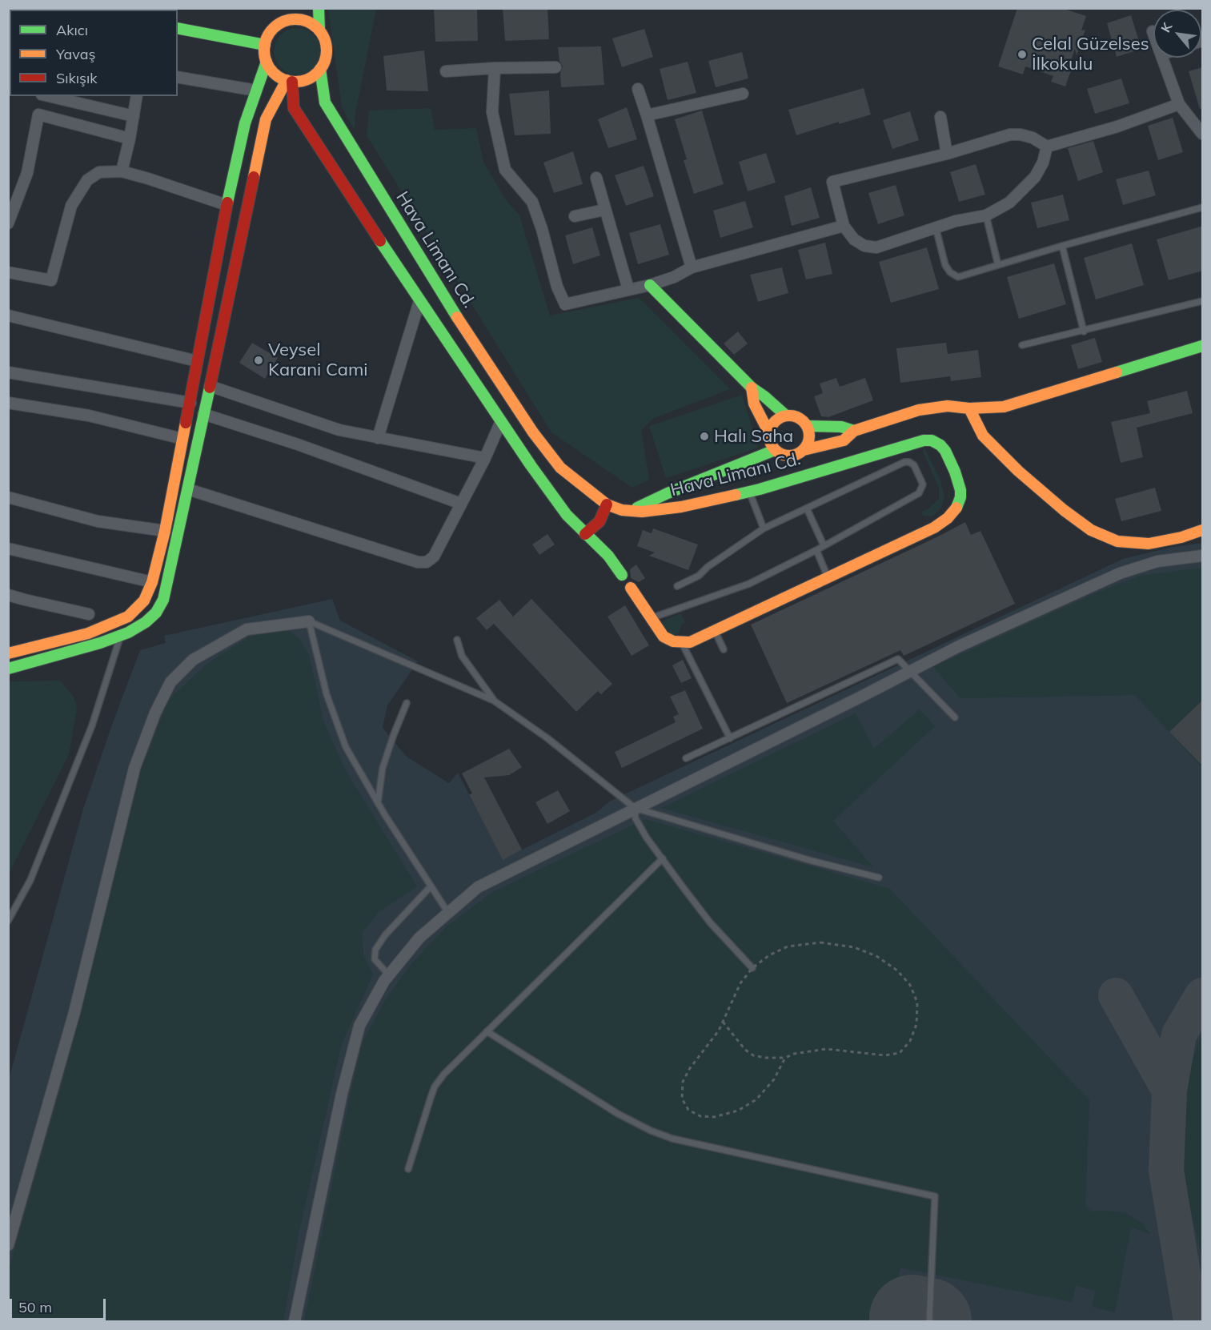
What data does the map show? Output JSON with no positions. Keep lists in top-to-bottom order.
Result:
{
  "streets": {
    "street": ["Hava Limanı Cd."]
  },
  "places": ["Celal Güzelses İlkokulu", "Veysel Karani Cami", "Halı Saha"],
  "legend": ["Akıcı", "Yavaş", "Sıkışık"],
  "scale_bar": "50 m",
  "north": "top left"
}
